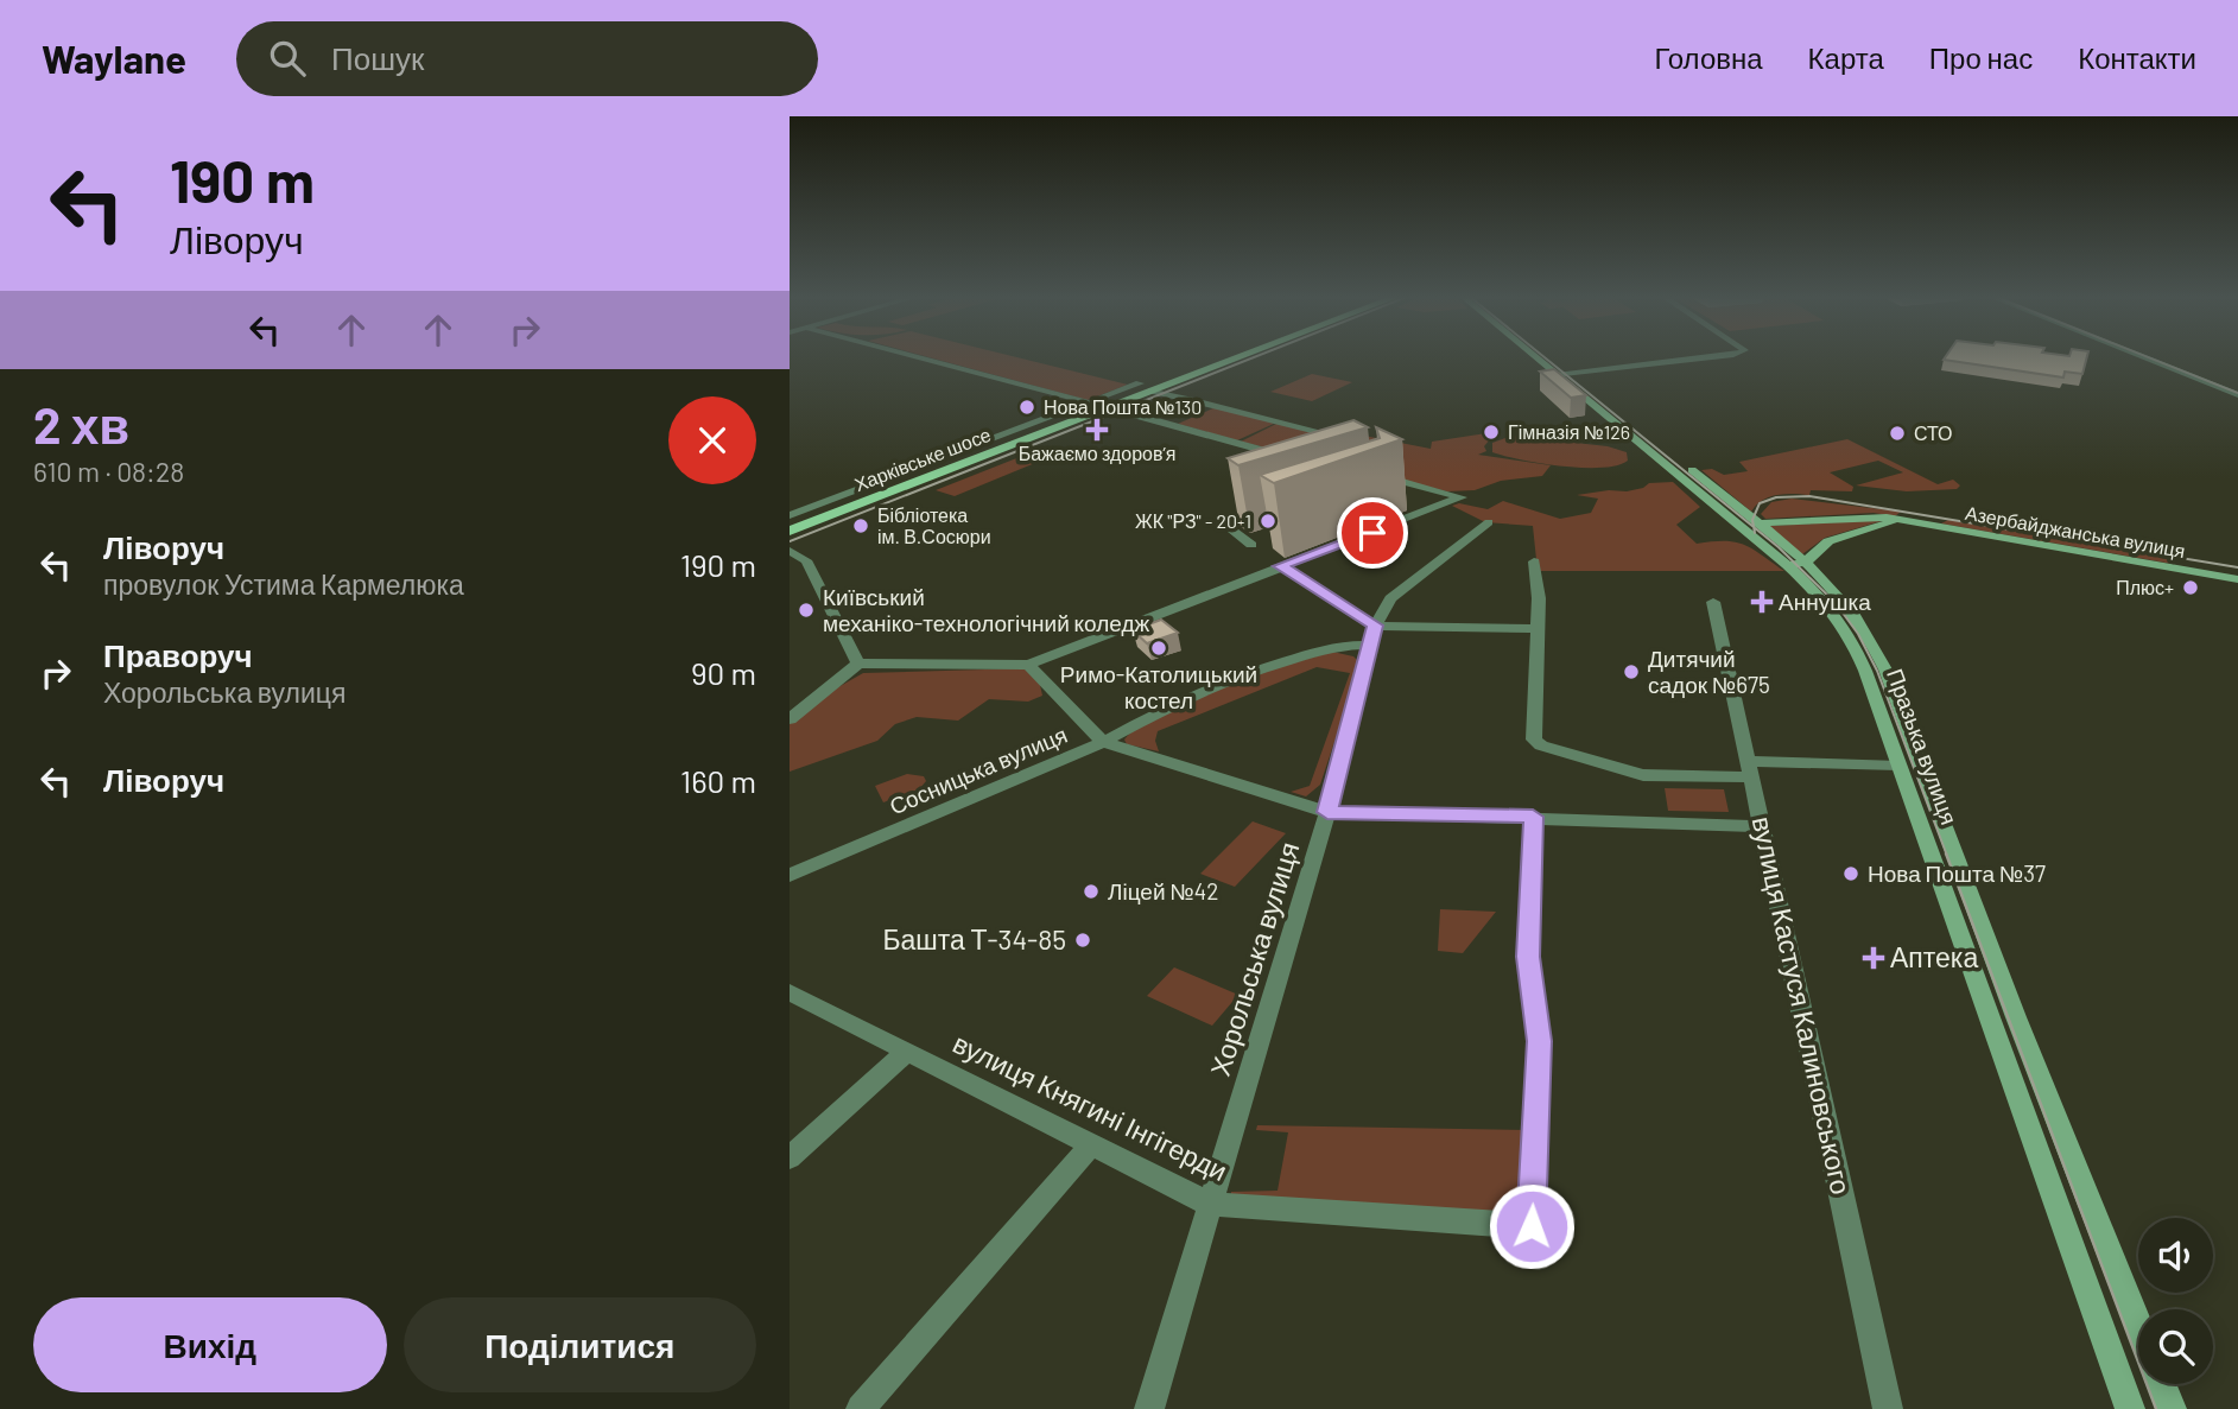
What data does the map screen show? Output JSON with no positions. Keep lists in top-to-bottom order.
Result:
{
  "streets": {
    "main road": ["Харківське шосе"],
    "street": [
      "Азербайджанська вулиця",
      "Празька вулиця",
      "Сосницька вулиця",
      "Хорольська вулиця",
      "вулиця Кастуся Калиновського",
      "вулиця Княгині Інгігерди"
    ]
  },
  "crossings": [
    ["Азербайджанська вулиця", "Празька вулиця"],
    ["Сосницька вулиця", "Хорольська вулиця"],
    ["Хорольська вулиця", "вулиця Княгині Інгігерди"]
  ],
  "places": {
    "other": [
      "Нова Пошта №130",
      "Гімназія №126",
      "СТО",
      "ЖК \"РЗ\" - 20-1",
      "Бібліотека ім. В.Сосюри",
      "Плюс+",
      "Київський механіко-технологічний коледж",
      "Римо-Католицький костел",
      "Дитячий садок №675",
      "Нова Пошта №37",
      "Ліцей №42",
      "Башта Т-34-85"
    ],
    "health": ["Бажаємо здоровʼя", "Аннушка", "Аптека"]
  },
  "page": {
    "header": "Waylane",
    "search": "Пошук",
    "nav": [
      "Головна",
      "Карта",
      "Про нас",
      "Контакти"
    ],
    "turn": ["190 m", "Ліворуч"],
    "heading": ["2 хв", "610 m · 08:28"],
    "list": [
      {
        "name": "Ліворуч",
        "note": "провулок Устима Кармелюка",
        "value": "190 m"
      },
      {
        "name": "Праворуч",
        "note": "Хорольська вулиця",
        "value": "90 m"
      },
      {
        "name": "Ліворуч",
        "value": "160 m"
      }
    ],
    "buttons": ["Вихід", "Поділитися"]
  }
}
